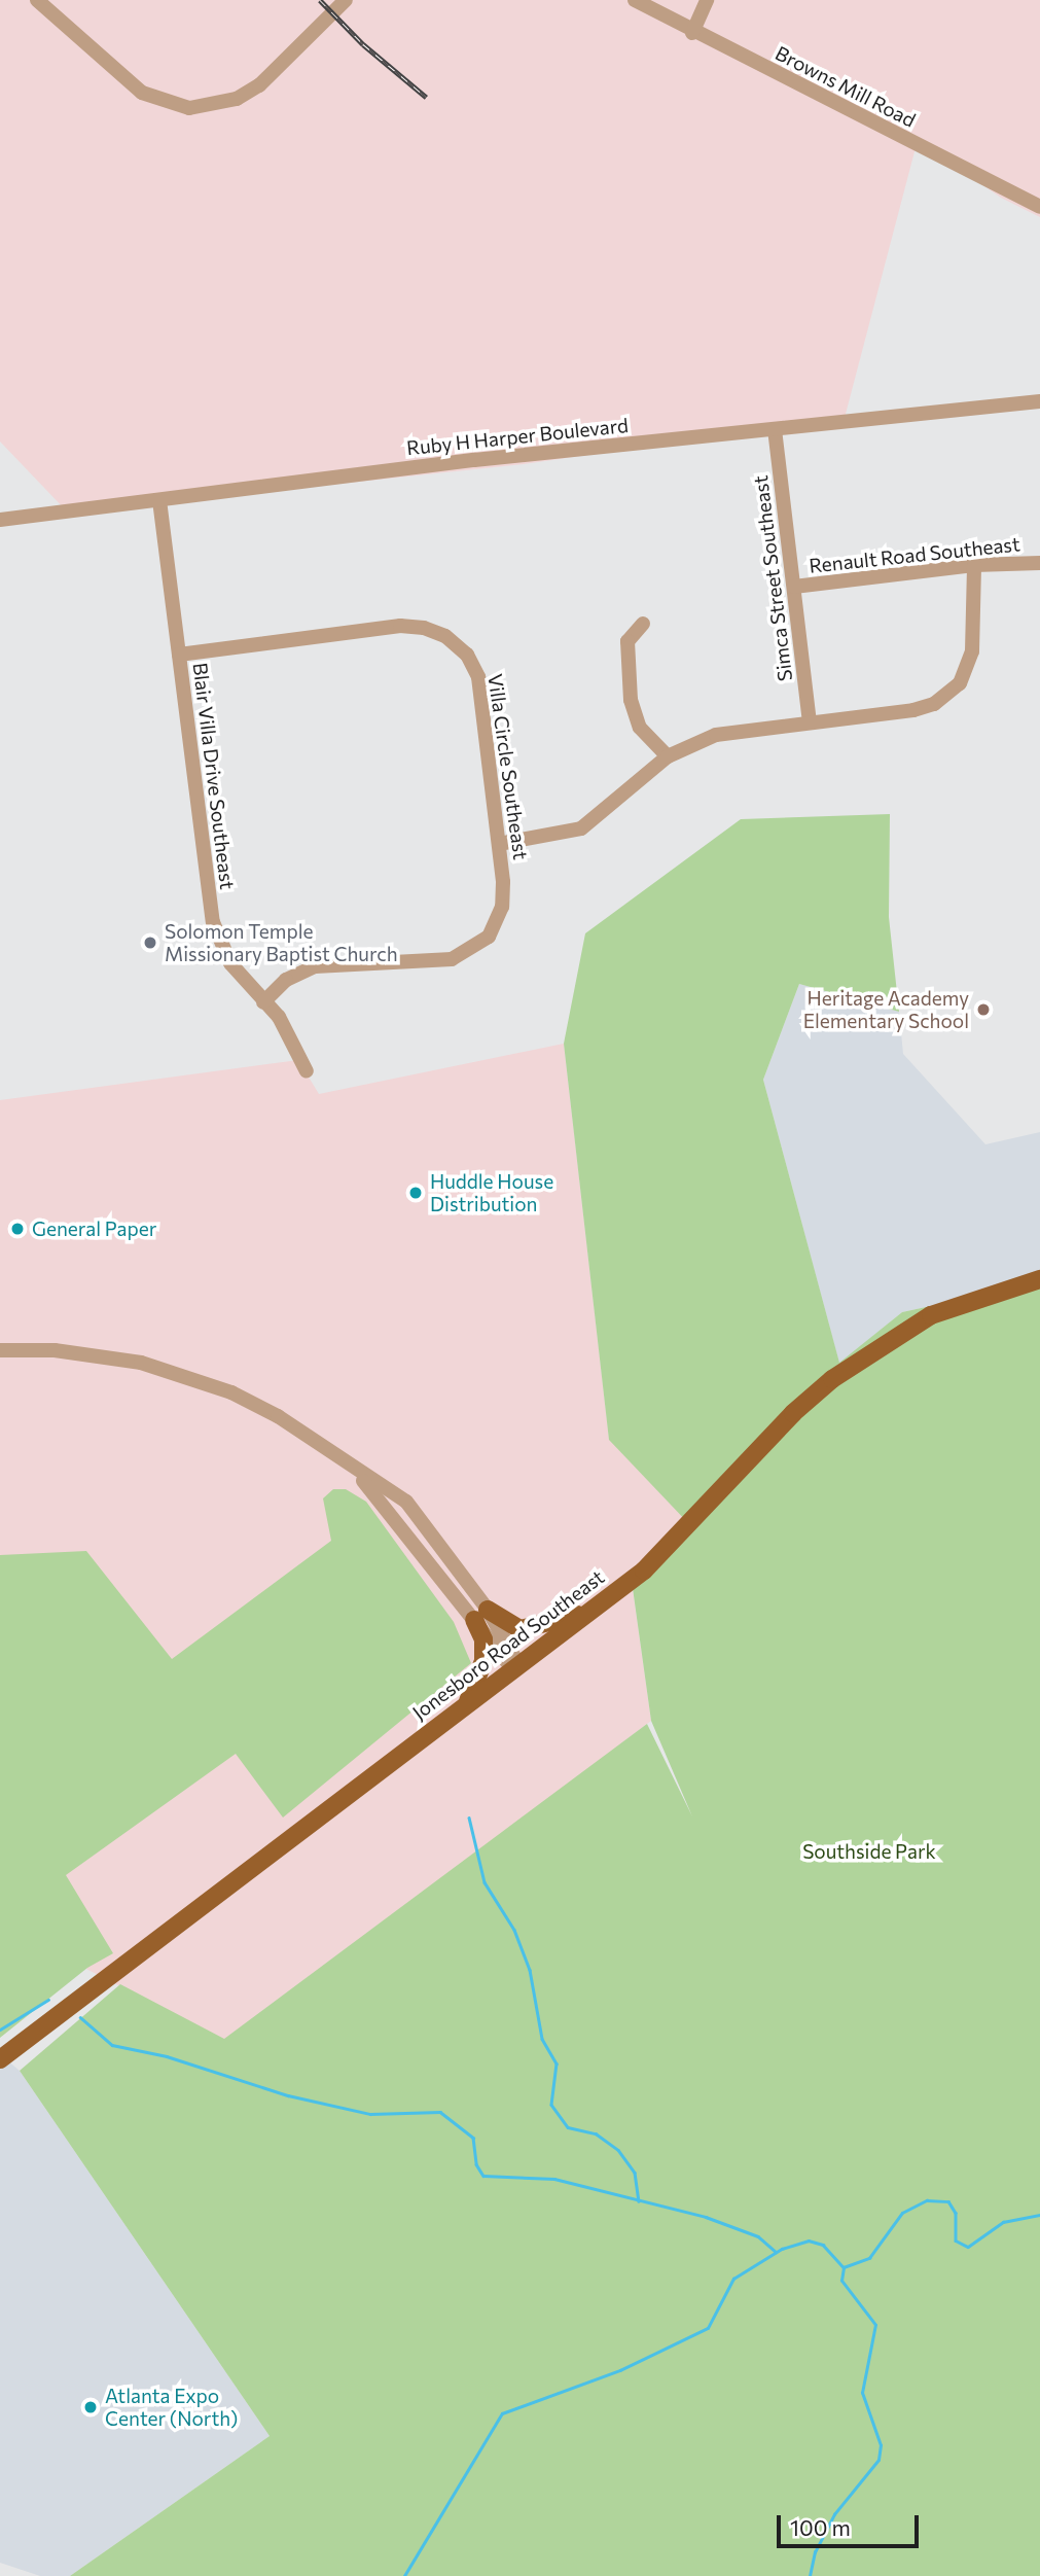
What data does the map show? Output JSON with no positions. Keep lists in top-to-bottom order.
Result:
{
  "streets": {
    "main road": ["Jonesboro Road Southeast"],
    "street": [
      "Browns Mill Road",
      "Ruby H Harper Boulevard",
      "Renault Road Southeast",
      "Simca Street Southeast",
      "Villa Circle Southeast",
      "Blair Villa Drive Southeast"
    ]
  },
  "crossings": [
    ["Ruby H Harper Boulevard", "Simca Street Southeast"],
    ["Ruby H Harper Boulevard", "Blair Villa Drive Southeast"],
    ["Renault Road Southeast", "Simca Street Southeast"],
    ["Villa Circle Southeast", "Blair Villa Drive Southeast"]
  ],
  "parks": ["Southside Park"],
  "places": [
    "Solomon Temple Missionary Baptist Church",
    "Heritage Academy Elementary School",
    "Huddle House Distribution",
    "General Paper",
    "Atlanta Expo Center (North)"
  ],
  "scale_bar": "100 m"
}
